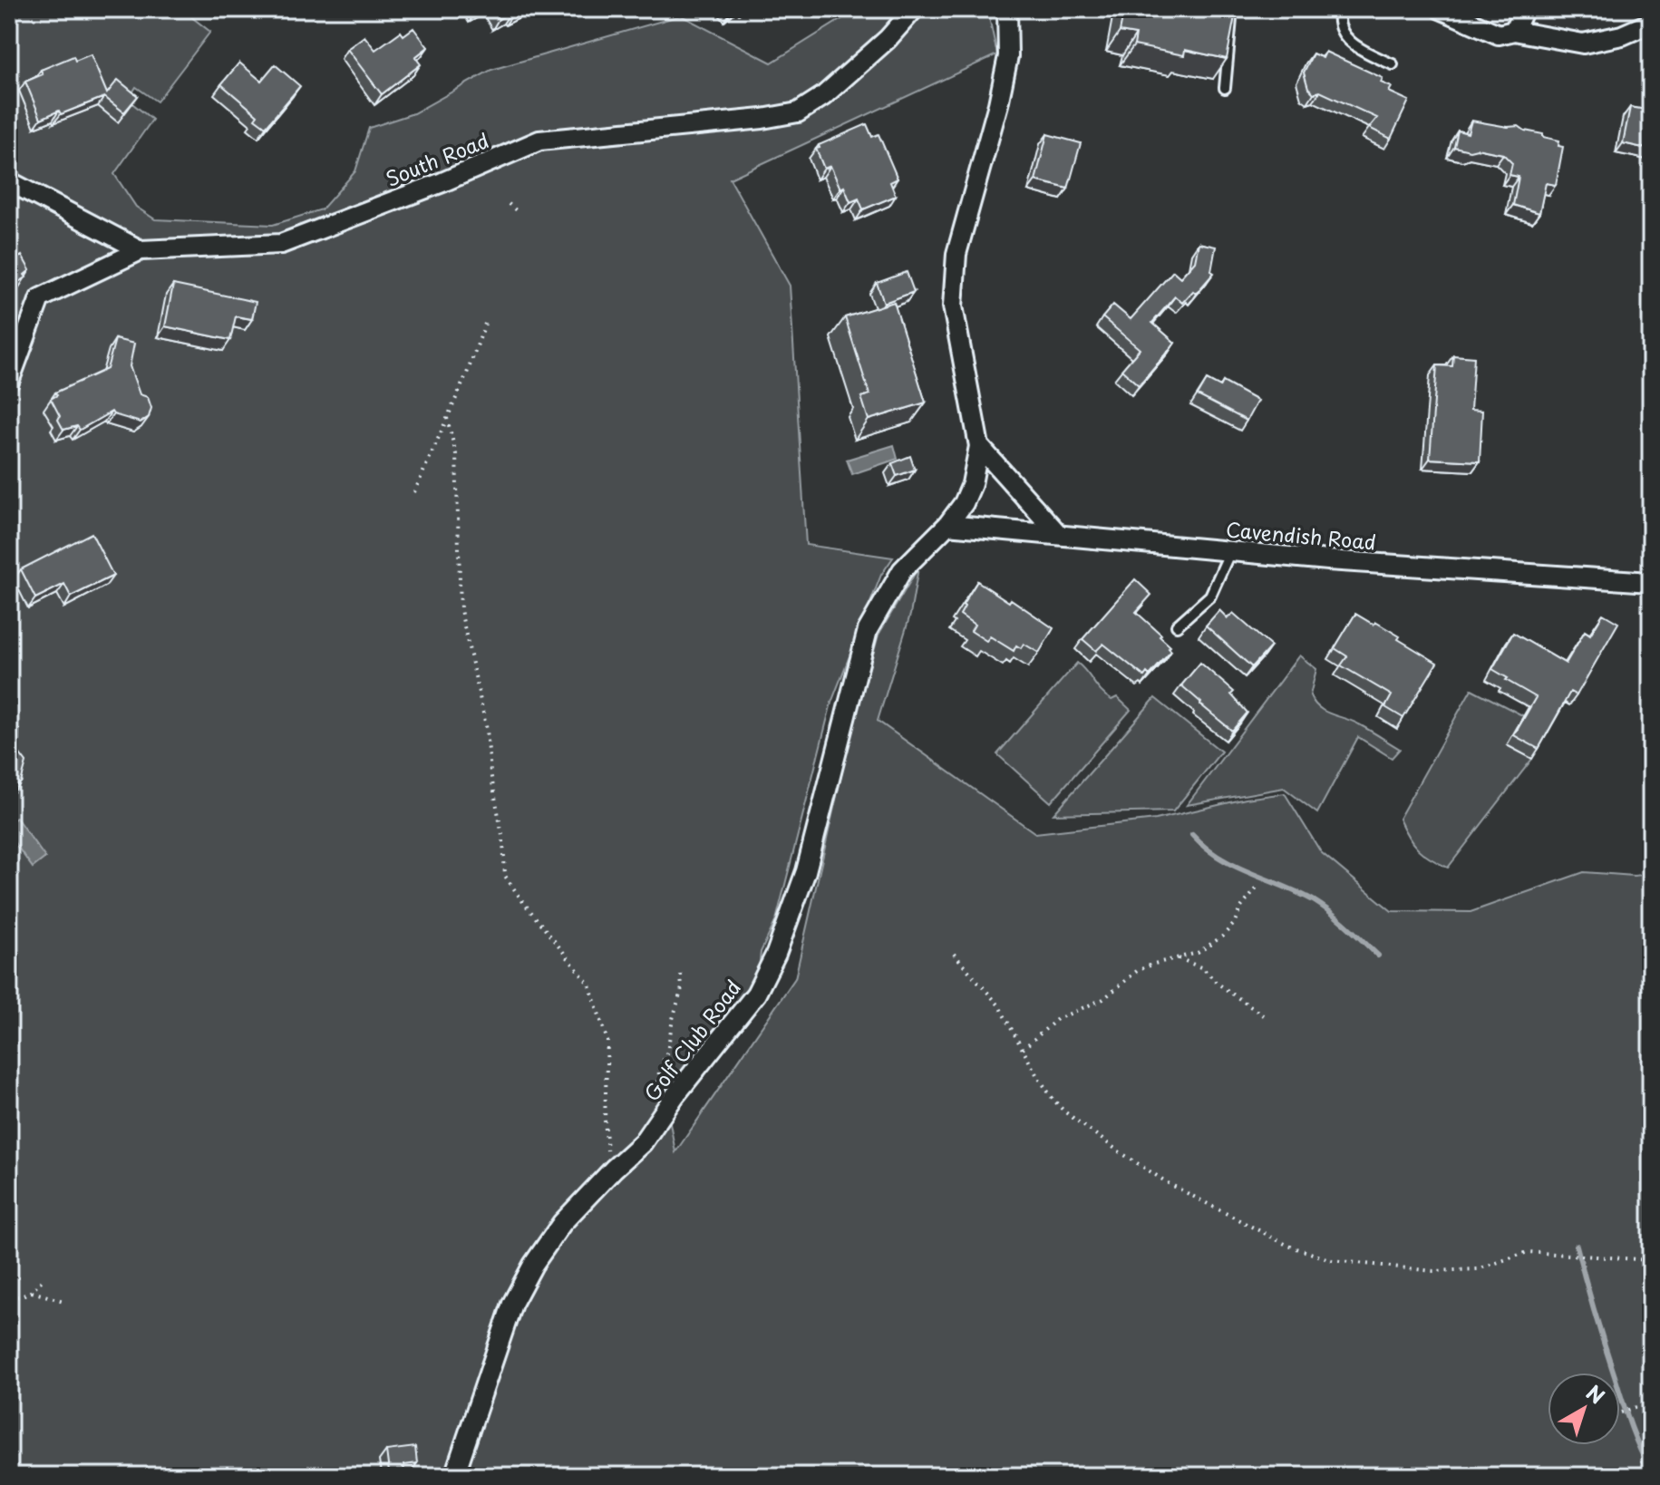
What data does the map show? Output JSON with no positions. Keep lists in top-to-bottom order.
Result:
{
  "streets": {
    "street": ["South Road", "Cavendish Road", "Golf Club Road"]
  },
  "crossings": [
    ["Cavendish Road", "Golf Club Road"]
  ],
  "north": "top right"
}
